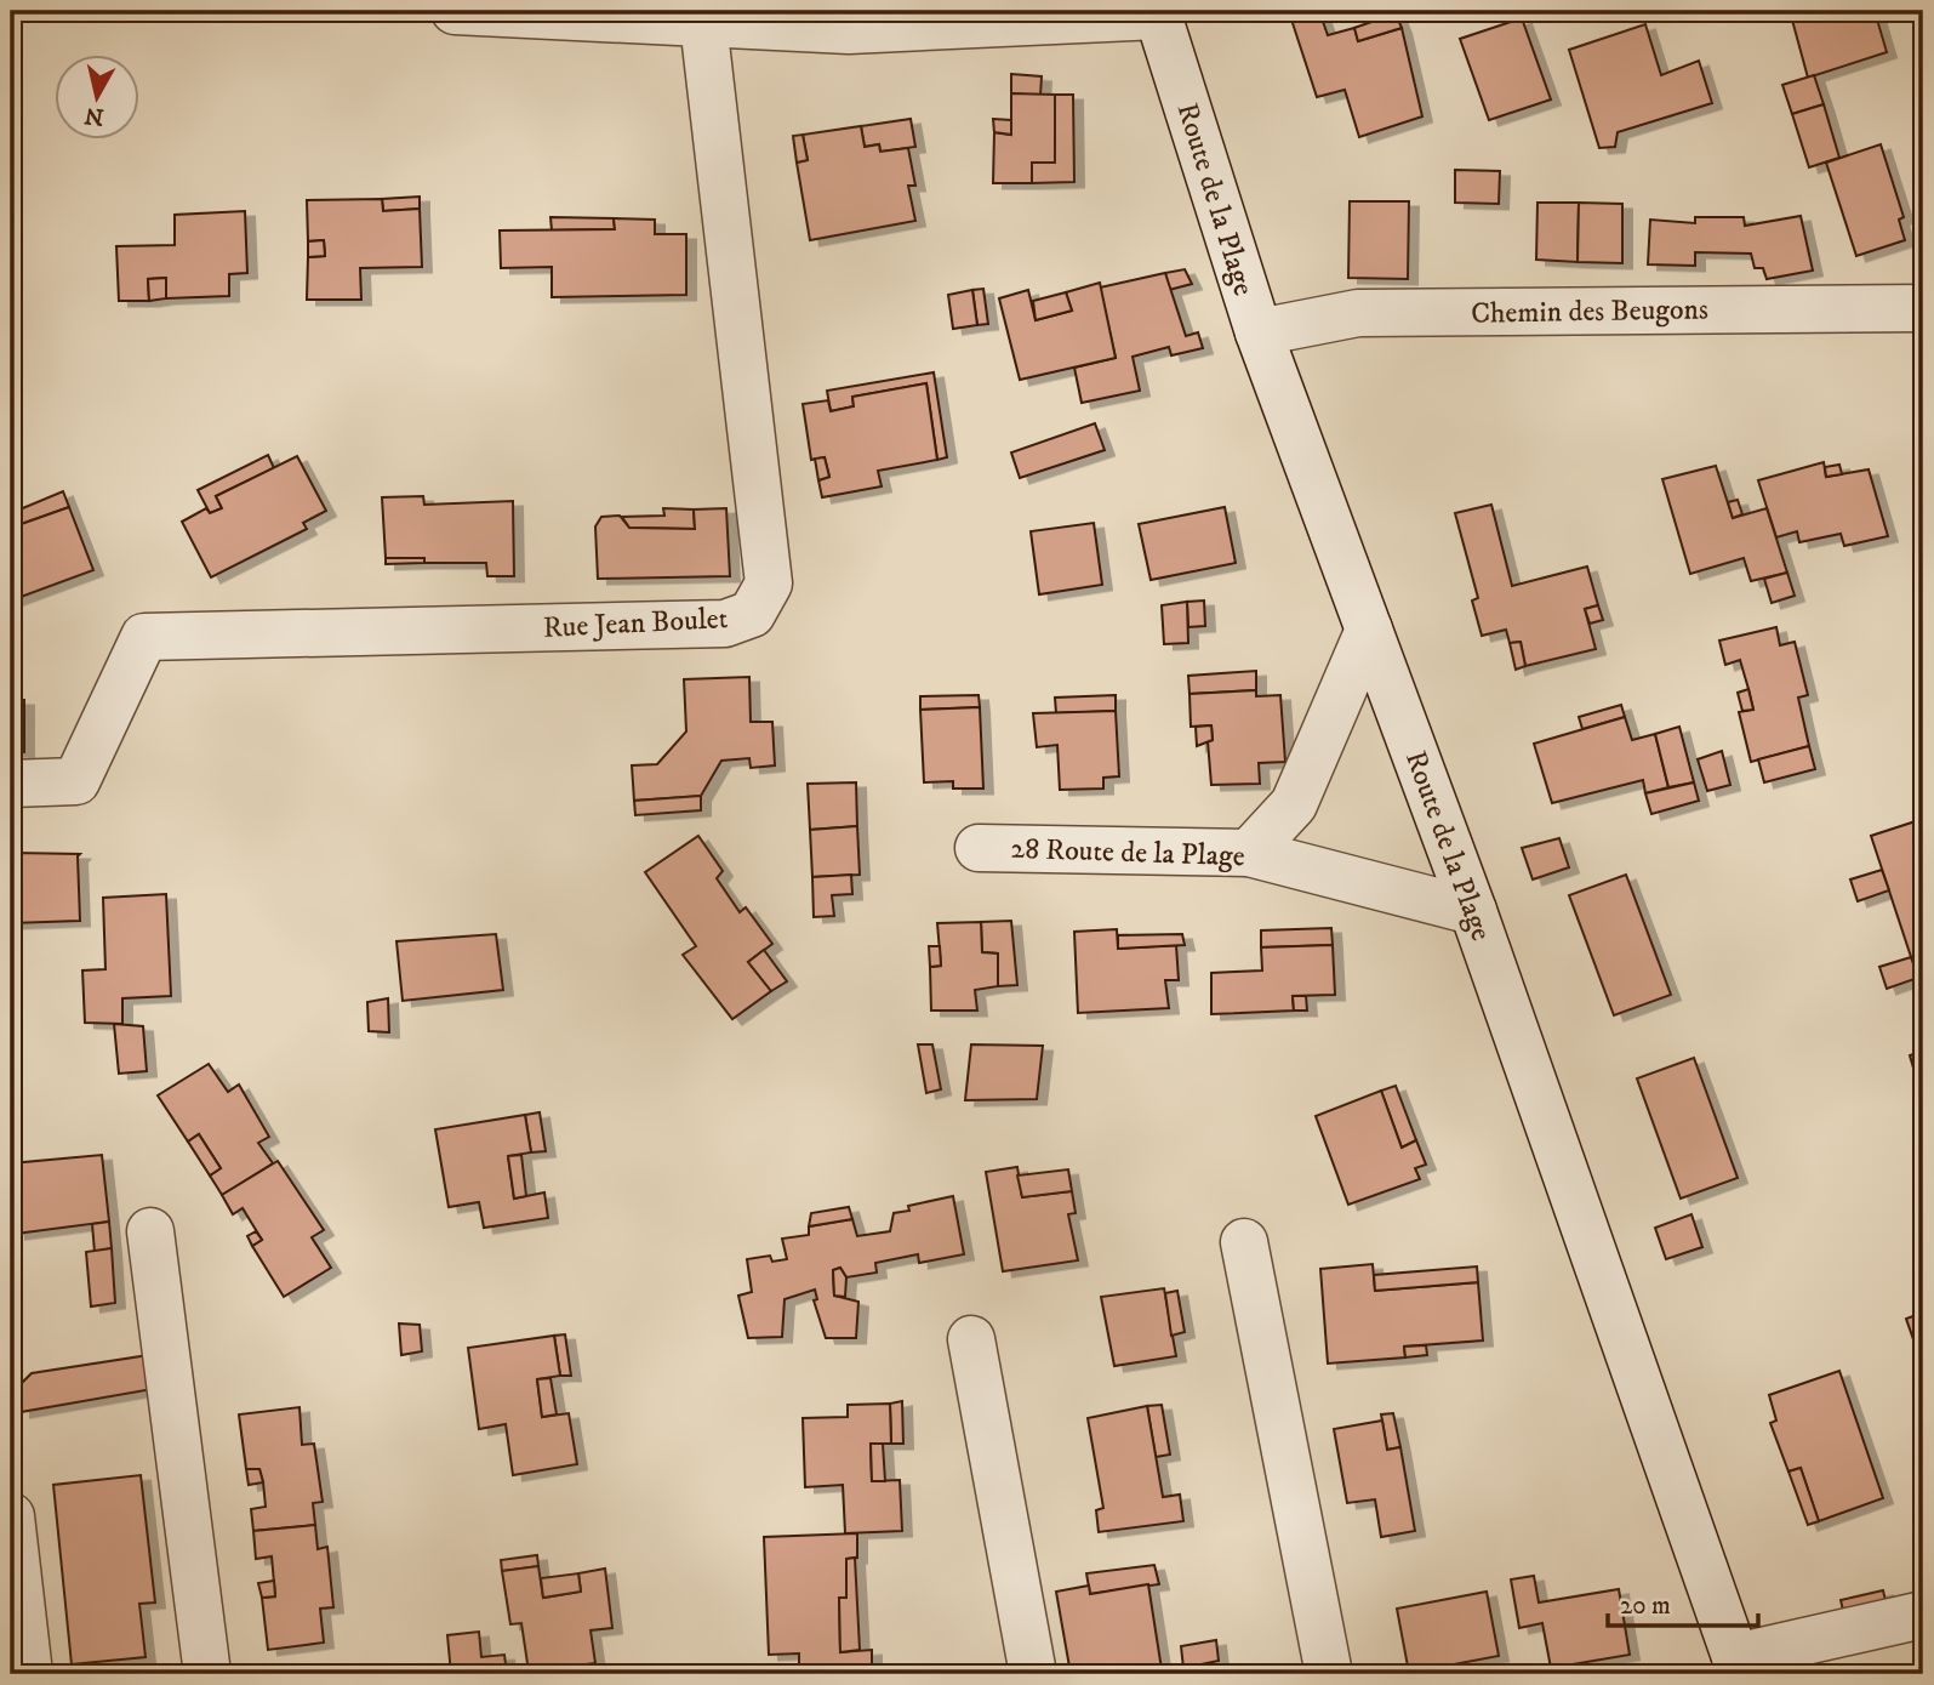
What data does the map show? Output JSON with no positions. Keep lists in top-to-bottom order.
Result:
{
  "streets": {
    "street": [
      "Route de la Plage",
      "Chemin des Beugons",
      "Rue Jean Boulet",
      "28 Route de la Plage"
    ]
  },
  "crossings": [
    ["Route de la Plage", "Chemin des Beugons"],
    ["Route de la Plage", "Rue Jean Boulet"],
    ["Route de la Plage", "28 Route de la Plage"]
  ],
  "scale_bar": "20 m",
  "north": "bottom"
}
